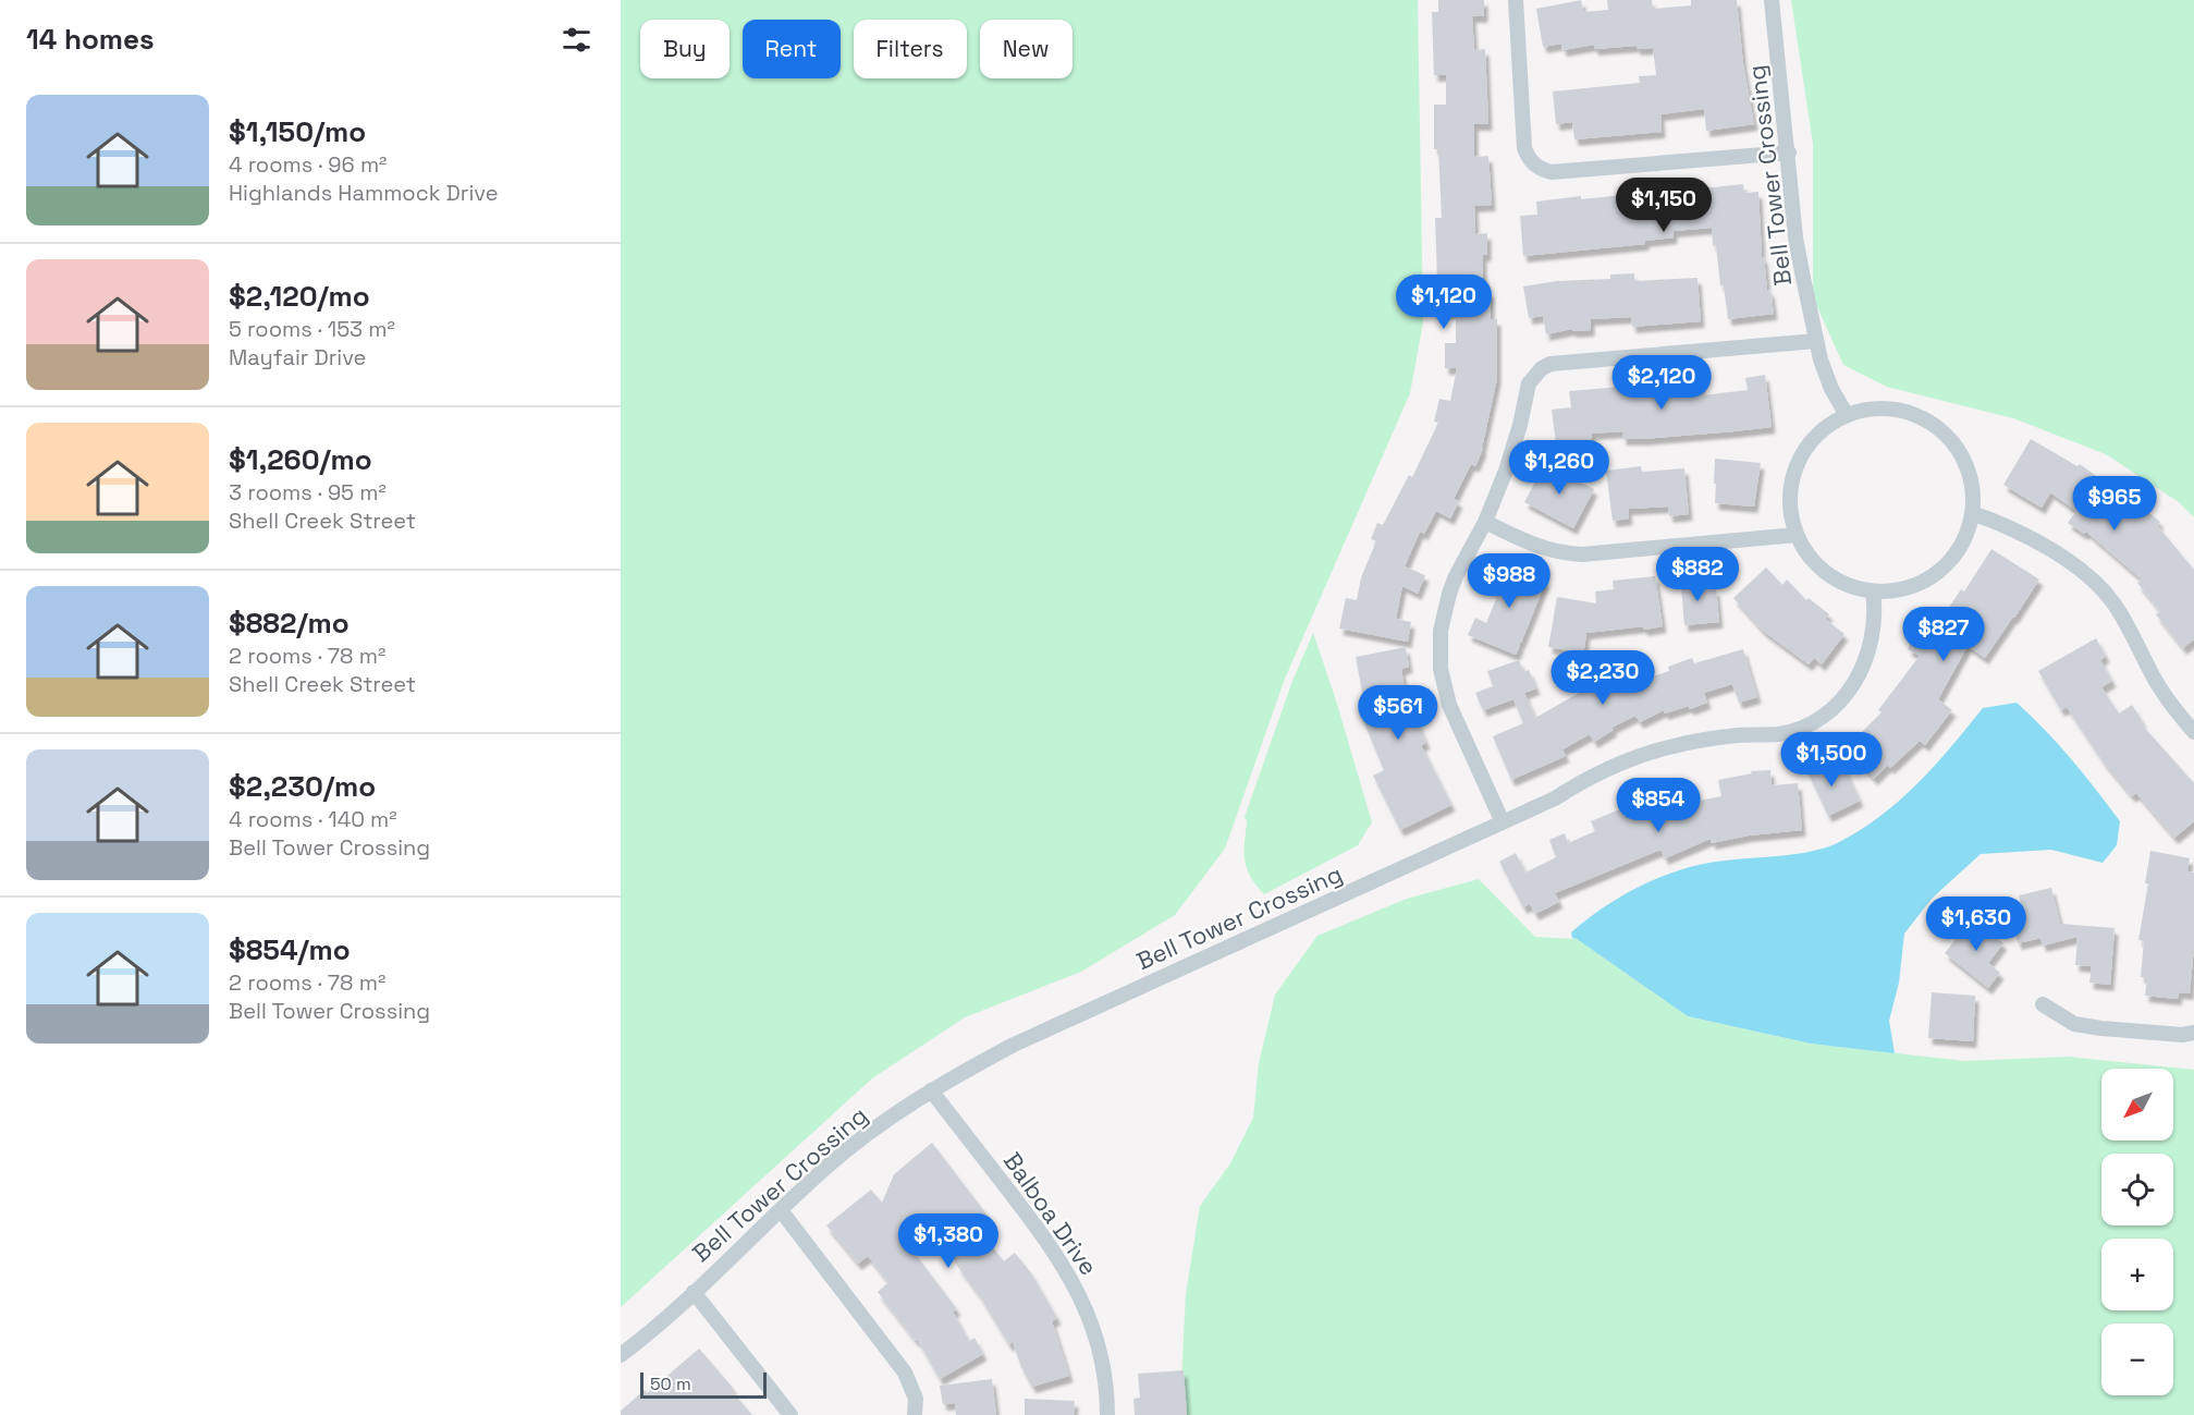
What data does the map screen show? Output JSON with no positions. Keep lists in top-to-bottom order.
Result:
{
  "streets": {
    "street": ["Bell Tower Crossing", "Balboa Drive"]
  },
  "crossings": [
    ["Bell Tower Crossing", "Balboa Drive"]
  ],
  "scale_bar": "50 m",
  "north": "bottom left",
  "page": {
    "heading": "14 homes",
    "chip": [
      "Buy",
      "Rent",
      "Filters",
      "New"
    ],
    "list": [
      {
        "name": "$1,150/mo",
        "note": "4 rooms · 96 m² · Highlands Hammock Drive"
      },
      {
        "name": "$2,120/mo",
        "note": "5 rooms · 153 m² · Mayfair Drive"
      },
      {
        "name": "$1,260/mo",
        "note": "3 rooms · 95 m² · Shell Creek Street"
      },
      {
        "name": "$882/mo",
        "note": "2 rooms · 78 m² · Shell Creek Street"
      },
      {
        "name": "$2,230/mo",
        "note": "4 rooms · 140 m² · Bell Tower Crossing"
      },
      {
        "name": "$854/mo",
        "note": "2 rooms · 78 m² · Bell Tower Crossing"
      }
    ],
    "price": [
      "$1,150",
      "$1,120",
      "$2,120",
      "$1,260",
      "$965",
      "$882",
      "$988",
      "$827",
      "$2,230",
      "$561",
      "$1,500",
      "$854",
      "$1,630",
      "$1,380"
    ],
    "map_buttons": ["+", "−"],
    "scale": "50 m"
  }
}
